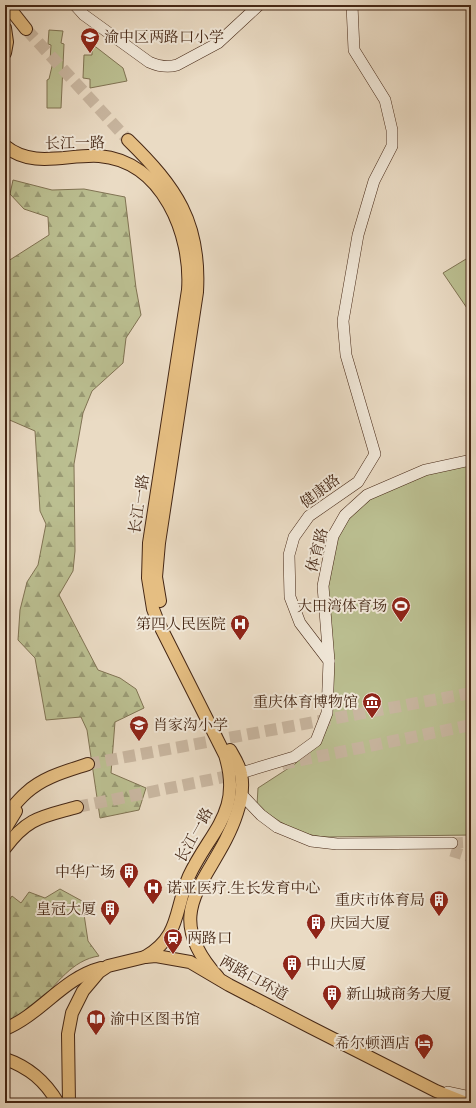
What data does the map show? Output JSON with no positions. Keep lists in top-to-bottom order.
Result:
{
  "streets": {
    "main road": ["长江一路", "两路口环道"],
    "street": ["健康路", "体育路"]
  },
  "crossings": [
    ["长江一路", "两路口环道"],
    ["健康路", "体育路"]
  ],
  "places": {
    "school or university": ["渝中区两路口小学", "肖家沟小学"],
    "sports": ["大田湾体育场"],
    "hospital": ["第四人民医院", "诺亚医疗.生长发育中心"],
    "museum": ["重庆体育博物馆"],
    "building": [
      "中华广场",
      "重庆市体育局",
      "皇冠大厦",
      "庆园大厦",
      "中山大厦",
      "新山城商务大厦"
    ],
    "station": ["两路口"],
    "library": ["渝中区图书馆"],
    "hotel": ["希尔顿酒店"]
  }
}
